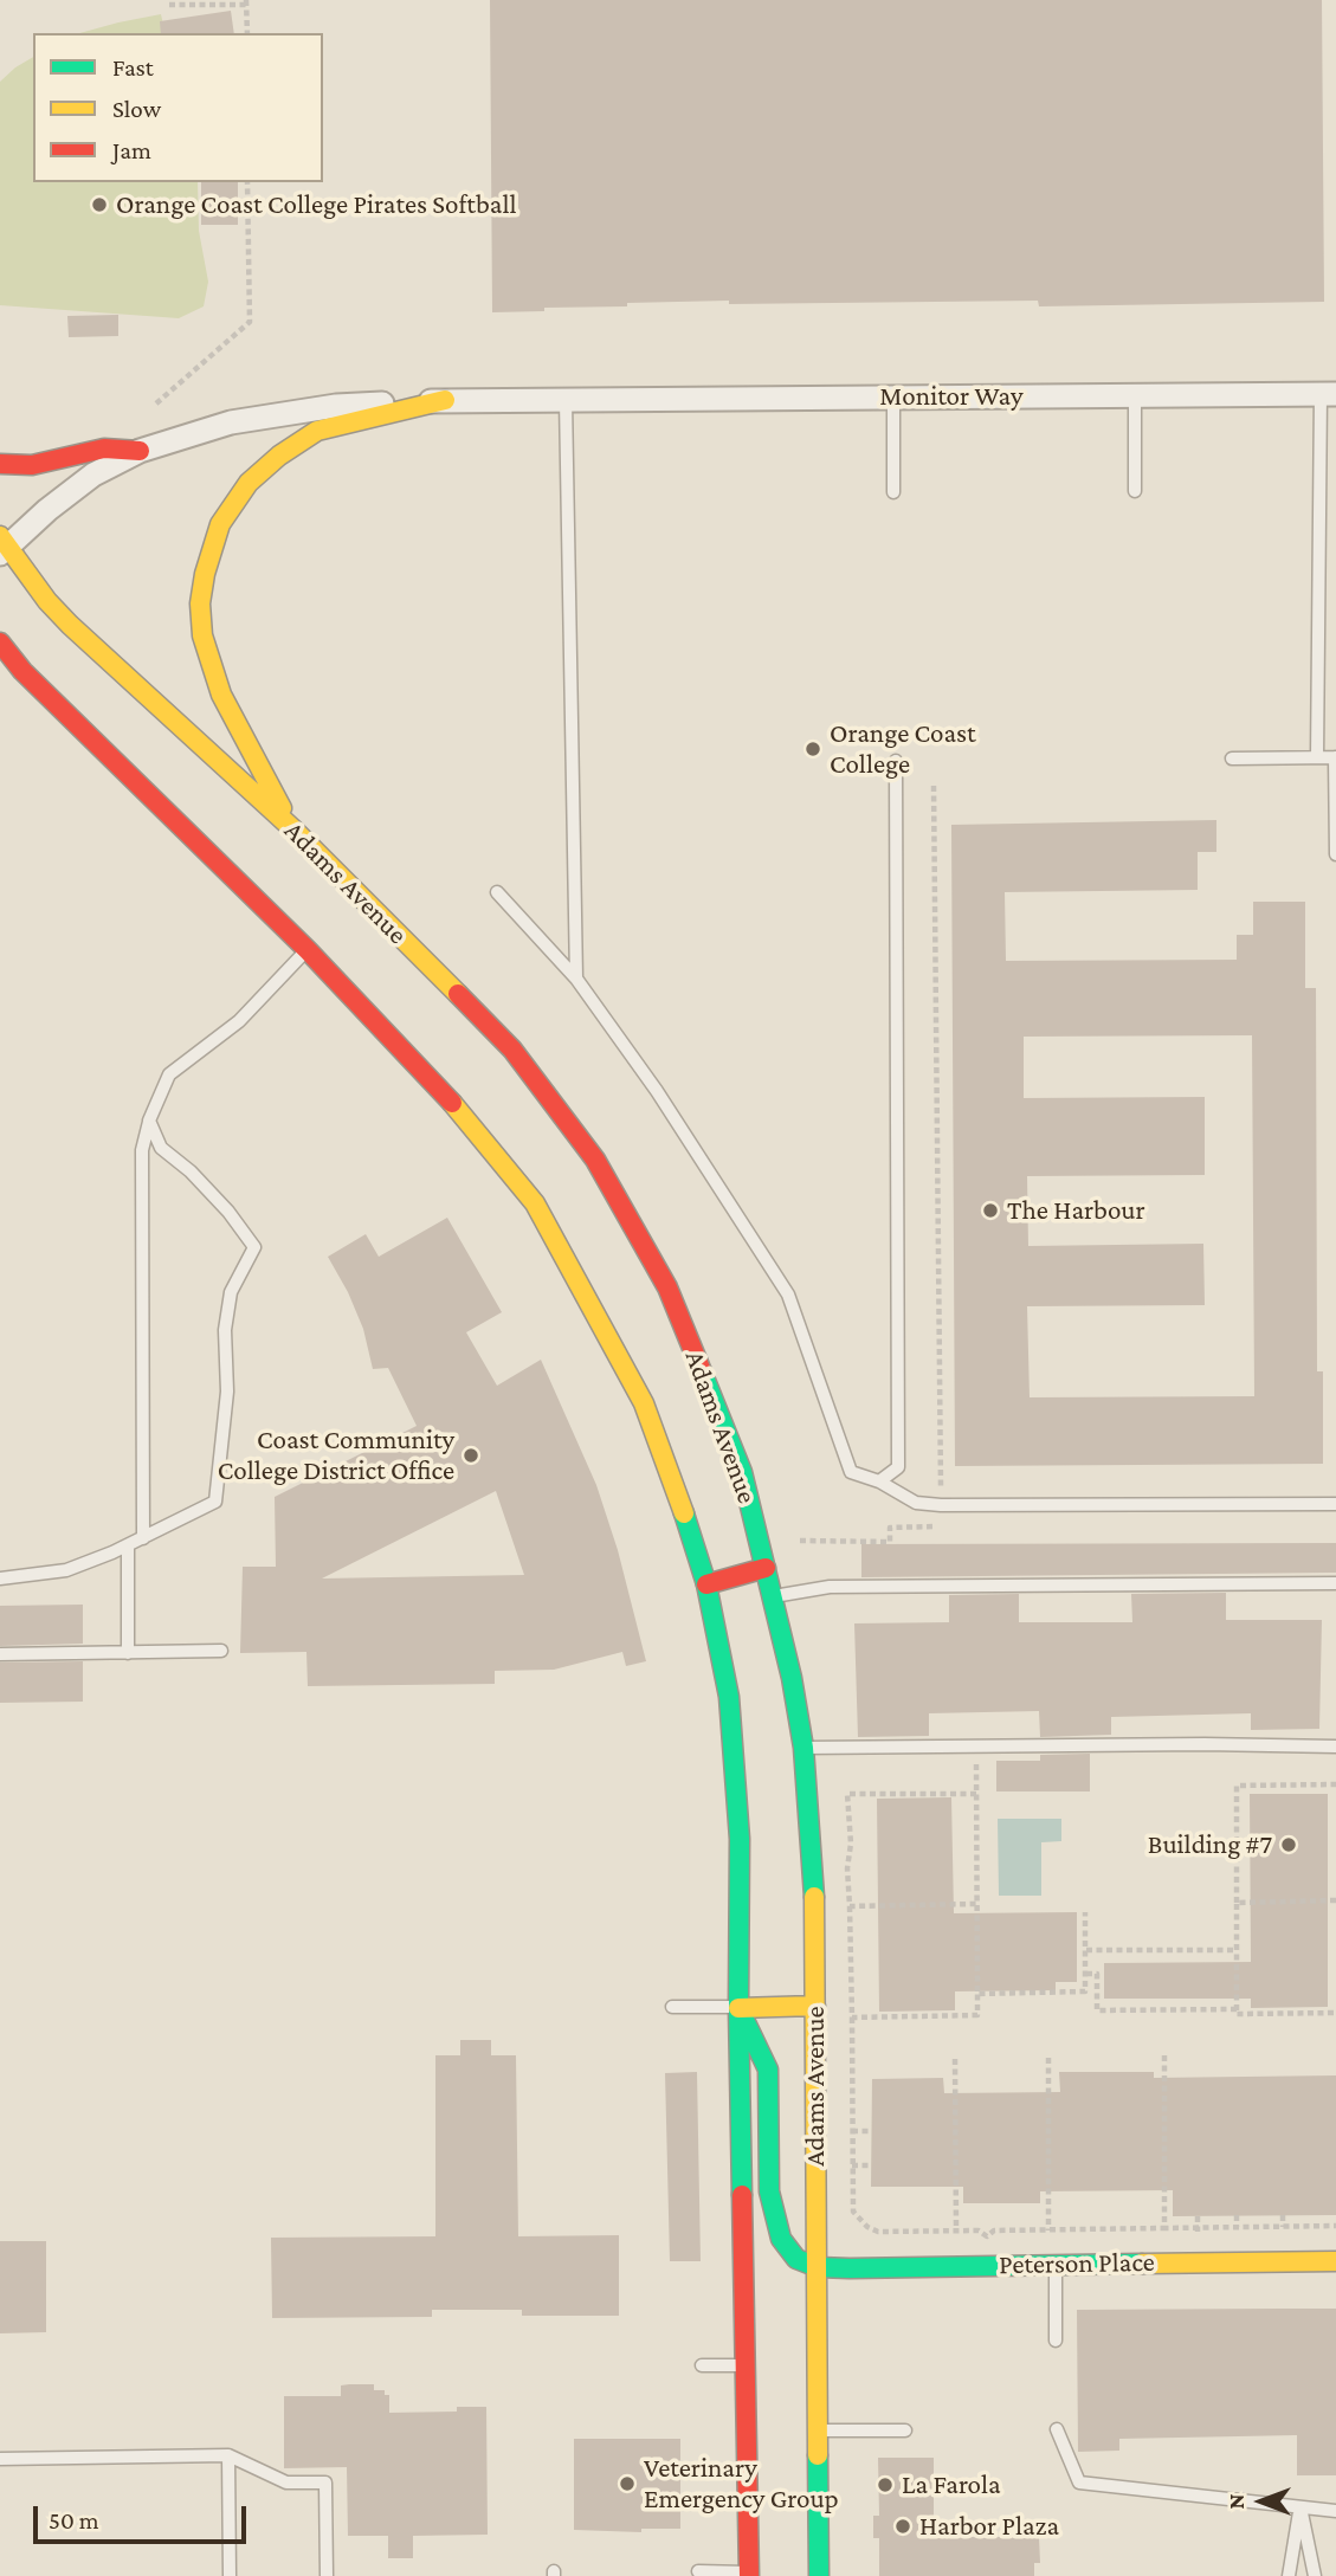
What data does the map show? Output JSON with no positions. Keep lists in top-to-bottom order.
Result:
{
  "streets": {
    "main road": ["Adams Avenue", "Peterson Place"],
    "street": ["Monitor Way"]
  },
  "crossings": [
    ["Monitor Way", "Adams Avenue"],
    ["Adams Avenue", "Peterson Place"]
  ],
  "places": [
    "Orange Coast College Pirates Softball",
    "Orange Coast College",
    "The Harbour",
    "Coast Community College District Office",
    "Building #7",
    "Veterinary Emergency Group",
    "La Farola",
    "Harbor Plaza"
  ],
  "legend": ["Fast", "Slow", "Jam"],
  "scale_bar": "50 m",
  "north": "left"
}
